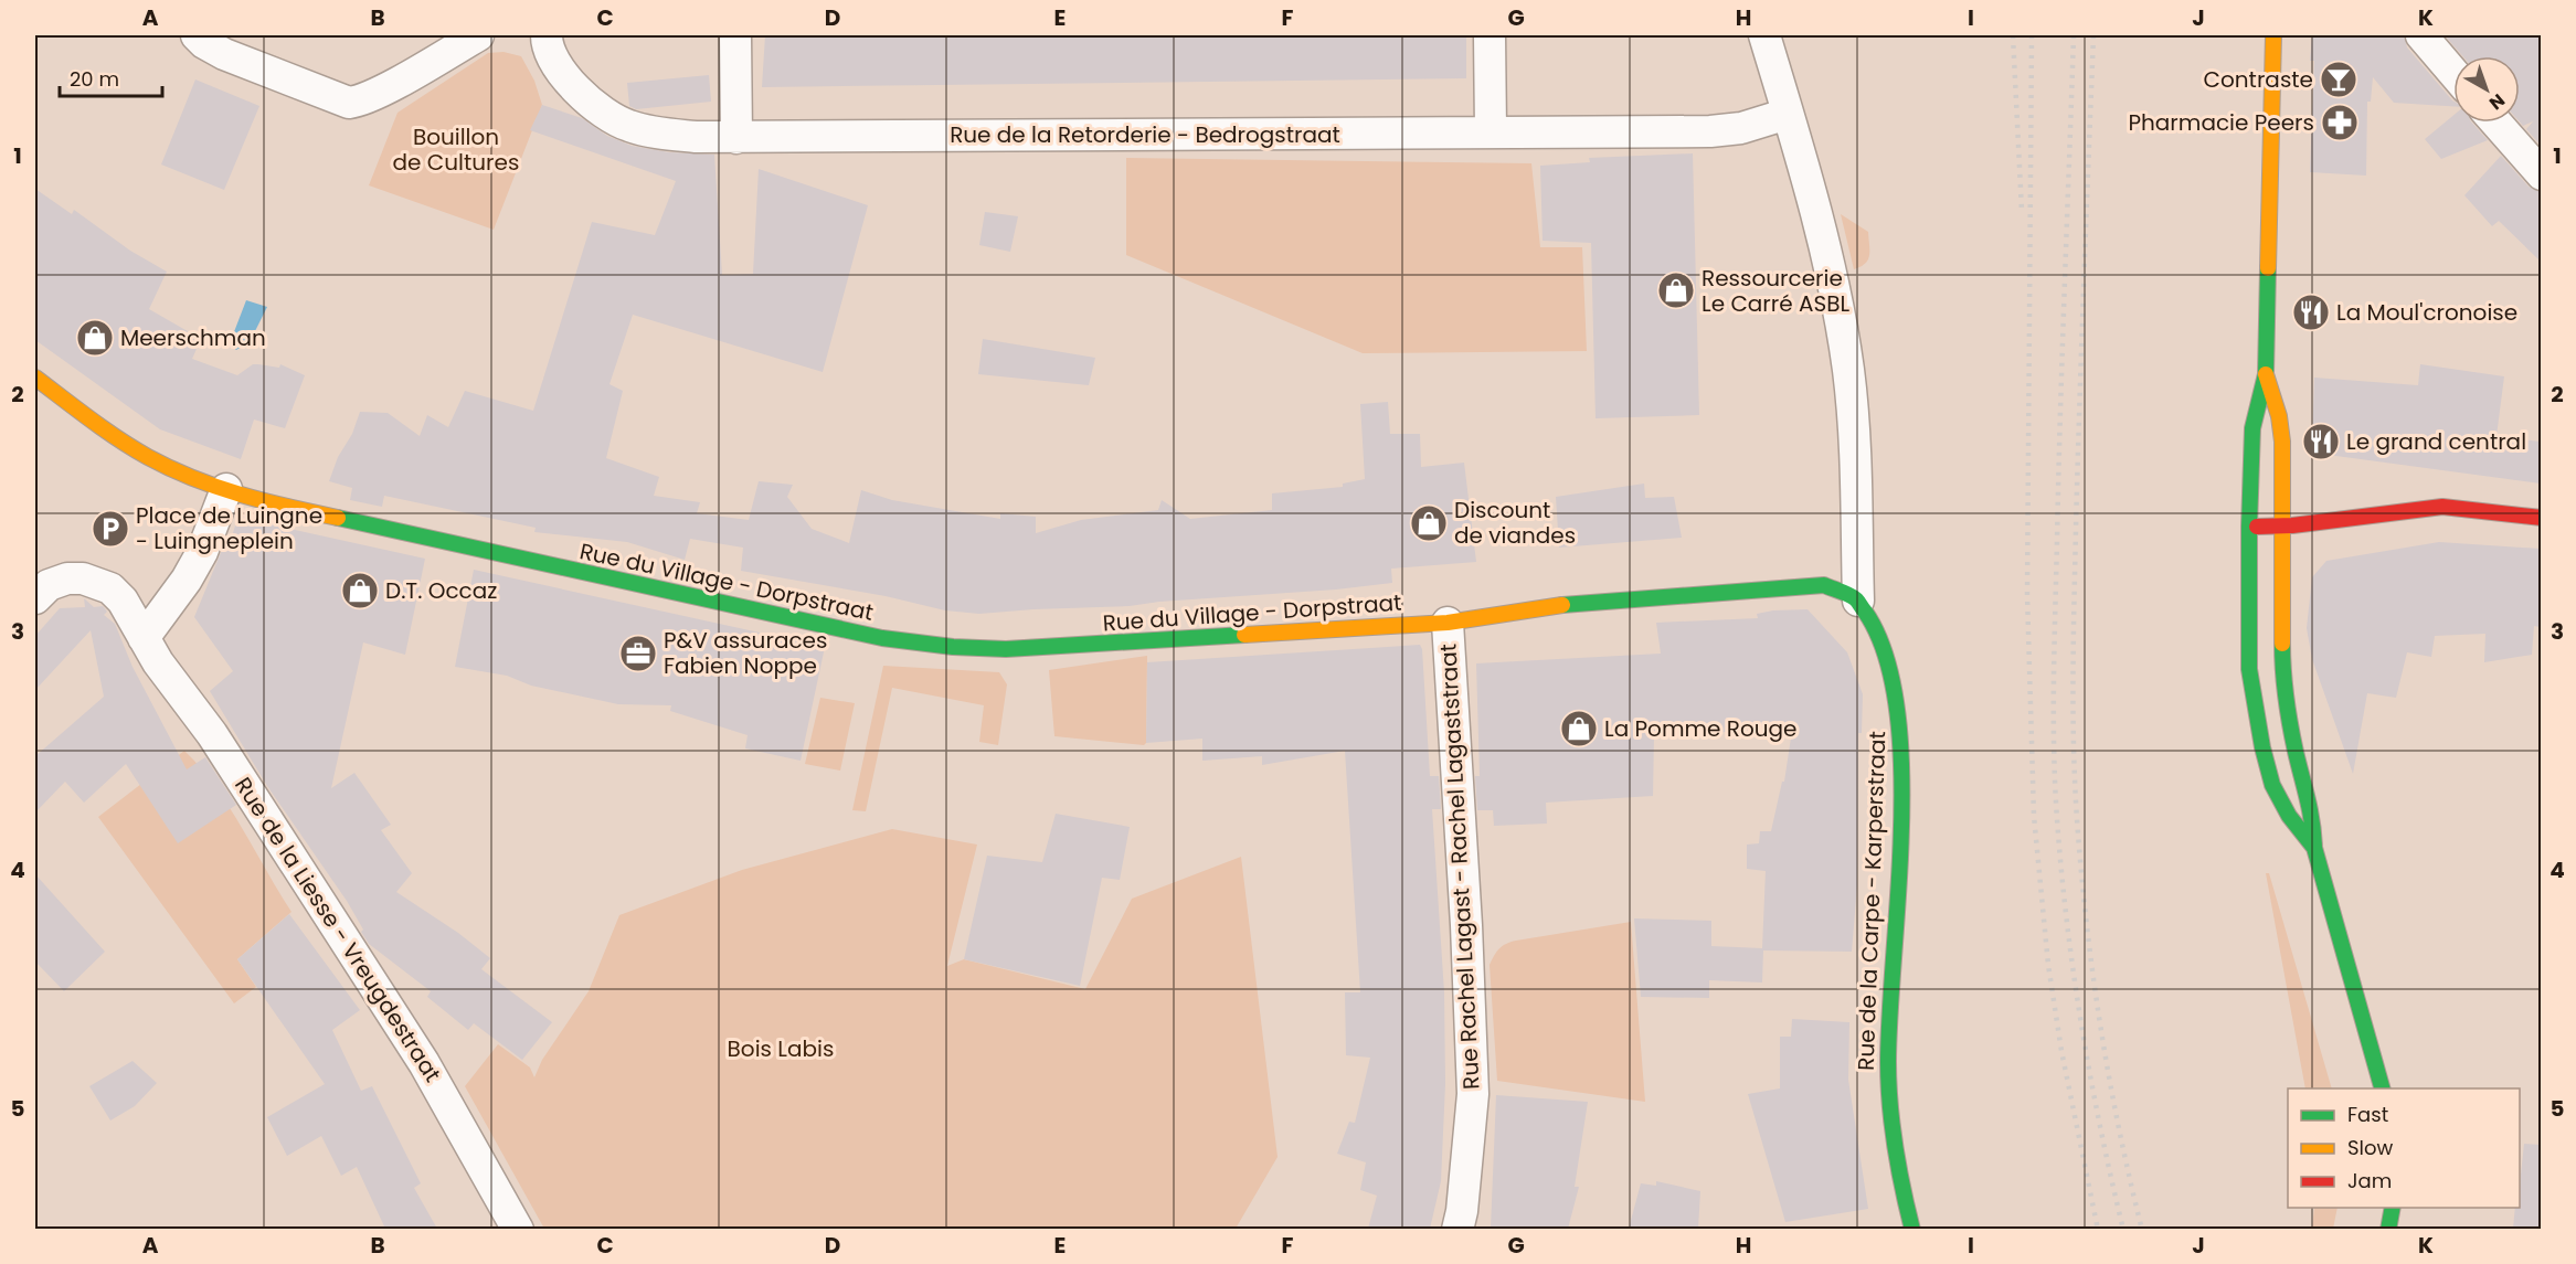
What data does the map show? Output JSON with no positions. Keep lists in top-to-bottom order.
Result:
{
  "streets": {
    "street": [
      "Rue de la Retorderie - Bedrogstraat",
      "Rue du Village - Dorpstraat",
      "Rue Rachel Lagast - Rachel Lagaststraat",
      "Rue de la Carpe - Karperstraat",
      "Rue de la Liesse - Vreugdestraat"
    ]
  },
  "crossings": [
    ["Rue du Village - Dorpstraat", "Rue Rachel Lagast - Rachel Lagaststraat"]
  ],
  "parks": ["Bouillon de Cultures", "Bois Labis"],
  "places": {
    "bar": ["Contraste"],
    "pharmacy": ["Pharmacie Peers"],
    "shop": [
      "Ressourcerie Le Carré ASBL",
      "Meerschman",
      "Discount de viandes",
      "D.T. Occaz",
      "La Pomme Rouge"
    ],
    "restaurant": ["La Moul'cronoise", "Le grand central"],
    "parking": ["Place de Luingne - Luingneplein"],
    "office": ["P&V assuraces Fabien Noppe"]
  },
  "legend": ["Fast", "Slow", "Jam"],
  "scale_bar": "20 m",
  "north": "bottom right",
  "grid": {
    "columns": [
      "A",
      "B",
      "C",
      "D",
      "E",
      "F",
      "G",
      "H",
      "I",
      "J",
      "K"
    ],
    "rows": [
      "1",
      "2",
      "3",
      "4",
      "5"
    ]
  }
}
